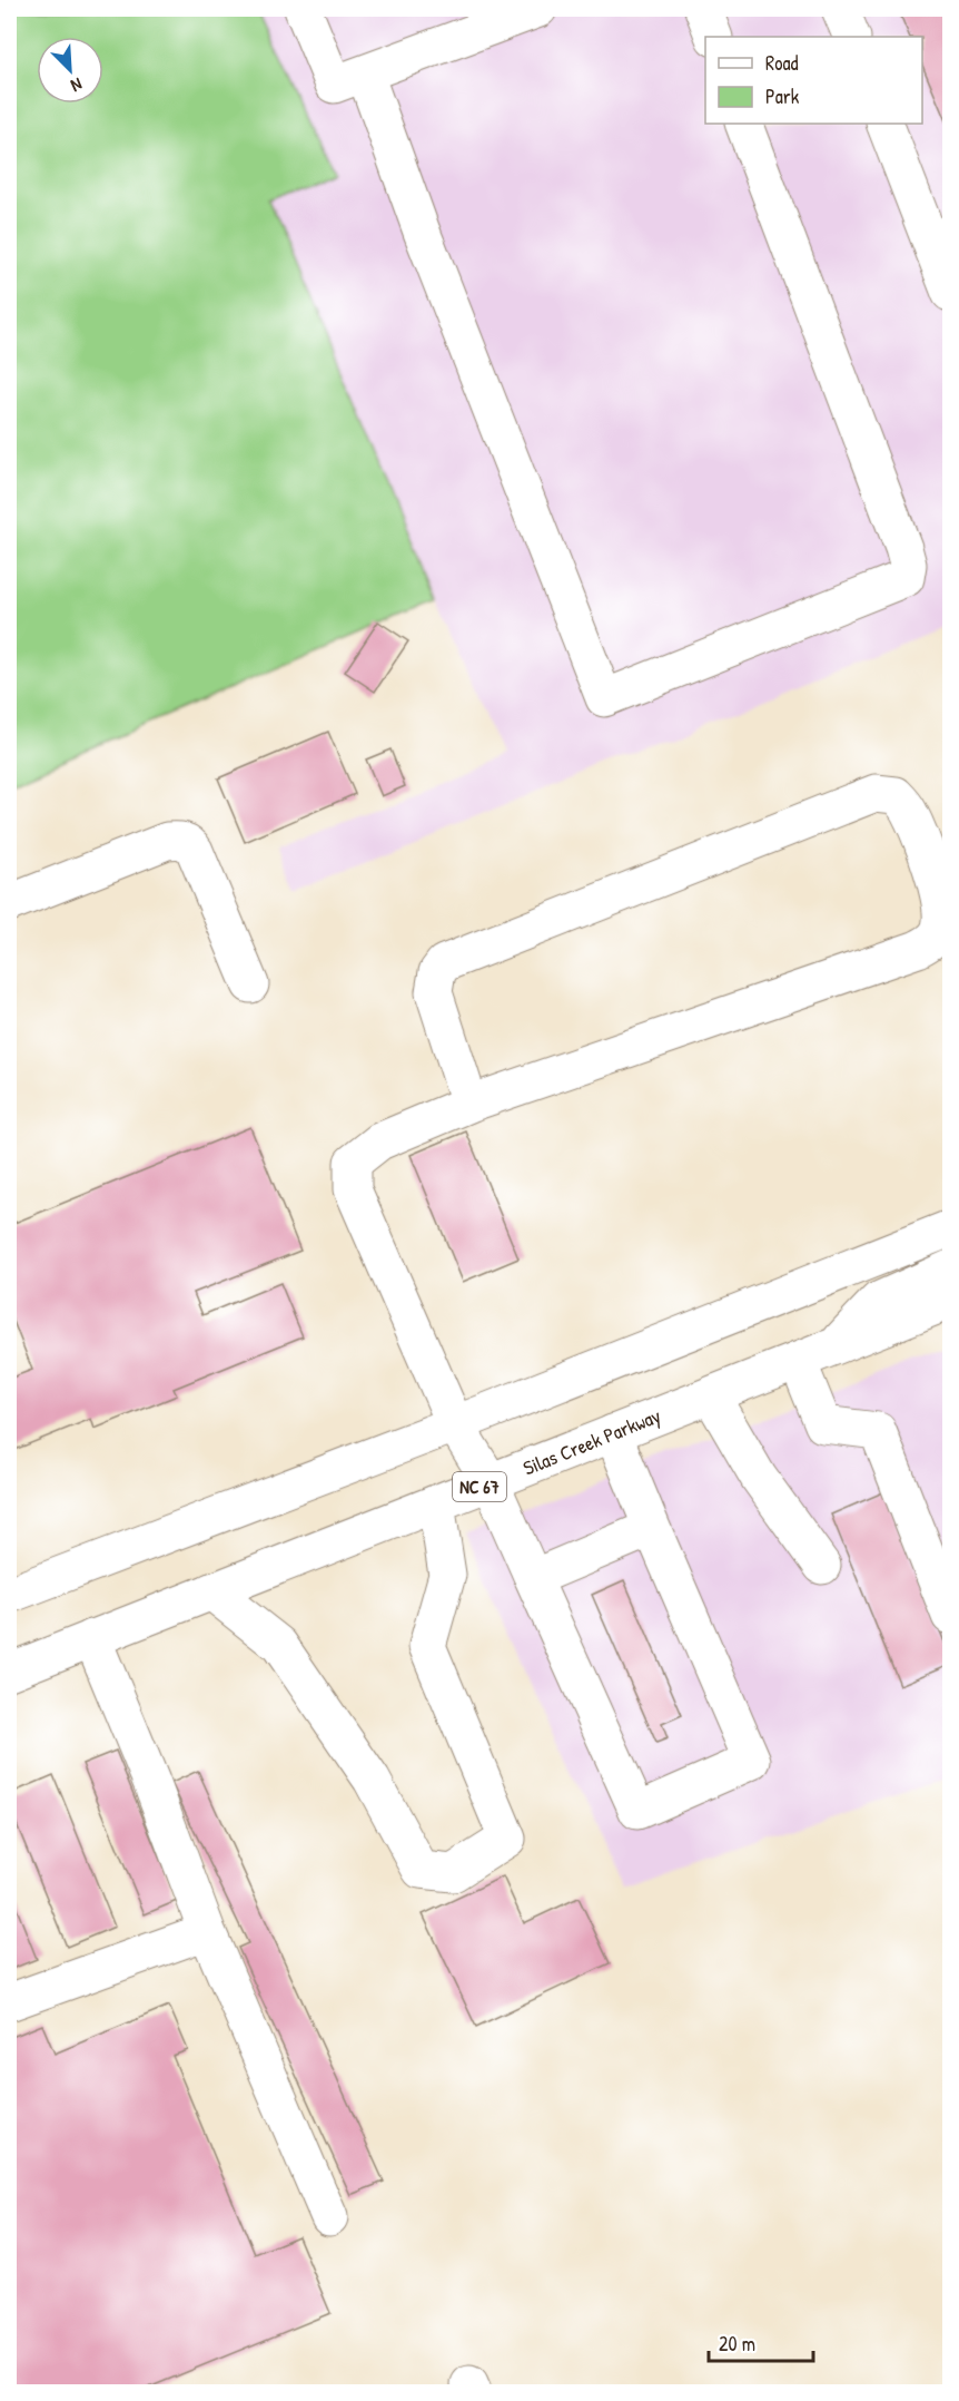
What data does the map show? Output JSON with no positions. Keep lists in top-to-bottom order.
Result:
{
  "streets": {
    "main road": ["Silas Creek Parkway", "NC 67"]
  },
  "legend": ["Road", "Park"],
  "scale_bar": "20 m",
  "north": "bottom right"
}
